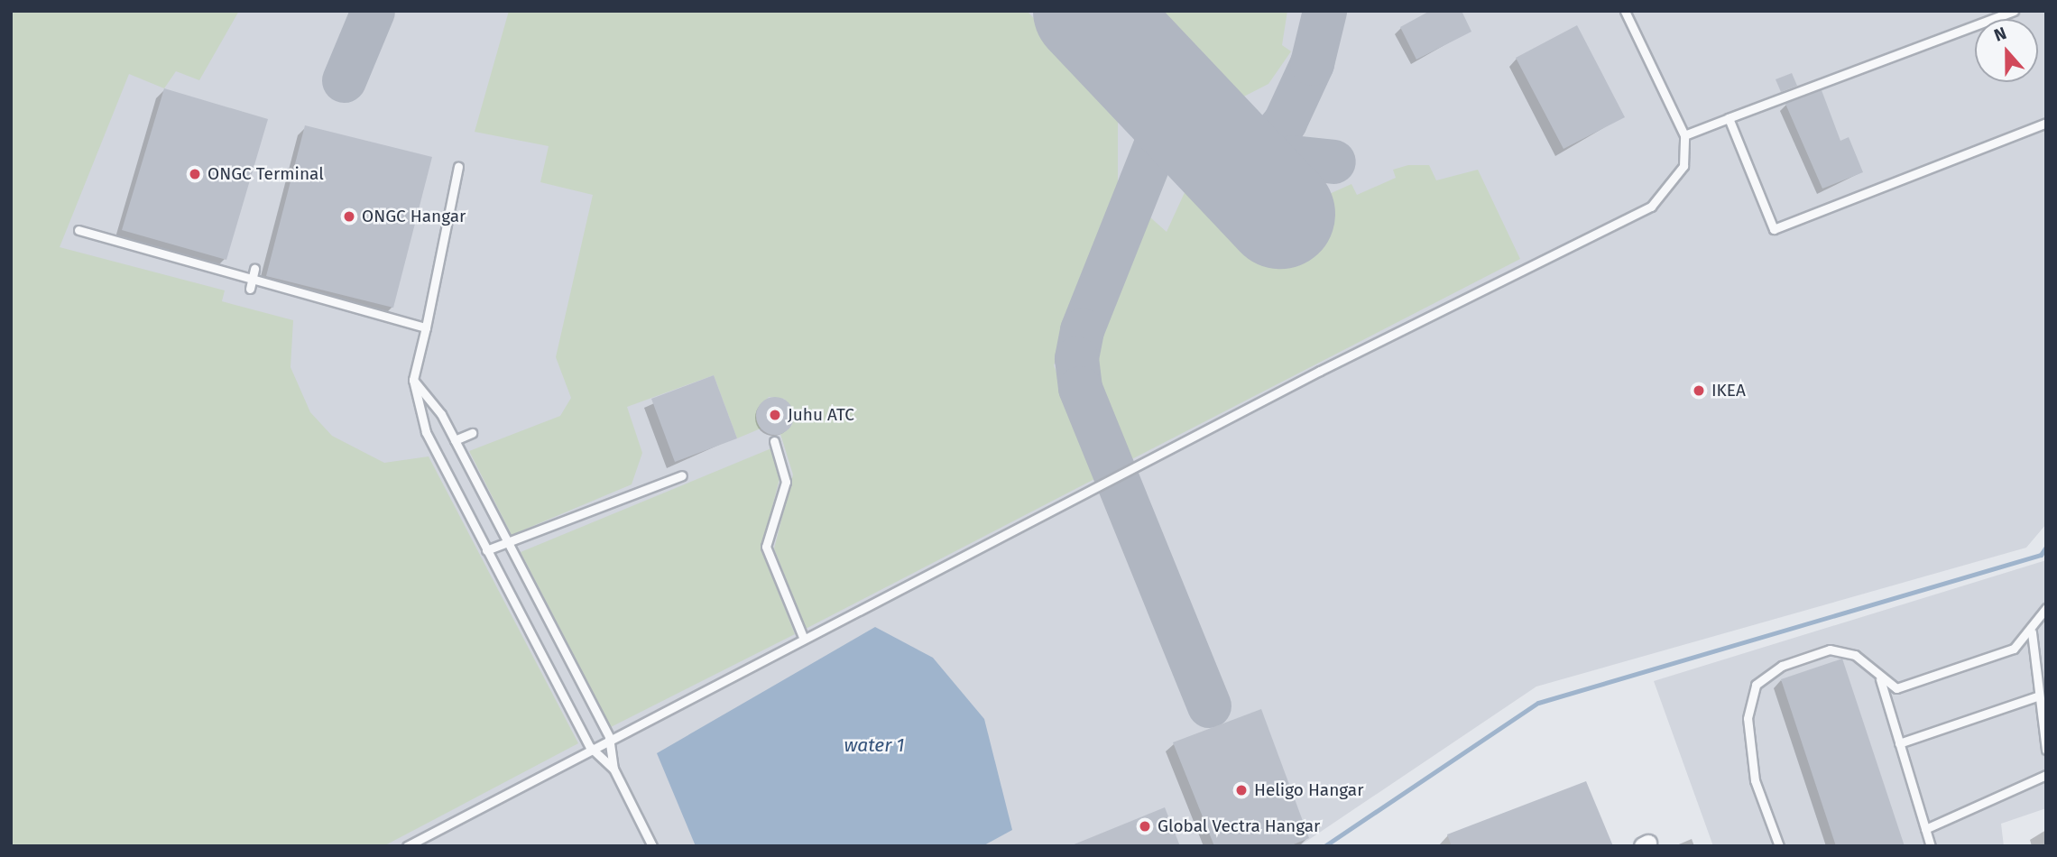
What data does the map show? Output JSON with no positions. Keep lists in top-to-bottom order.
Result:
{
  "water": ["water 1"],
  "places": [
    "ONGC Terminal",
    "ONGC Hangar",
    "IKEA",
    "Juhu ATC",
    "Heligo Hangar",
    "Global Vectra Hangar"
  ],
  "north": "top"
}
